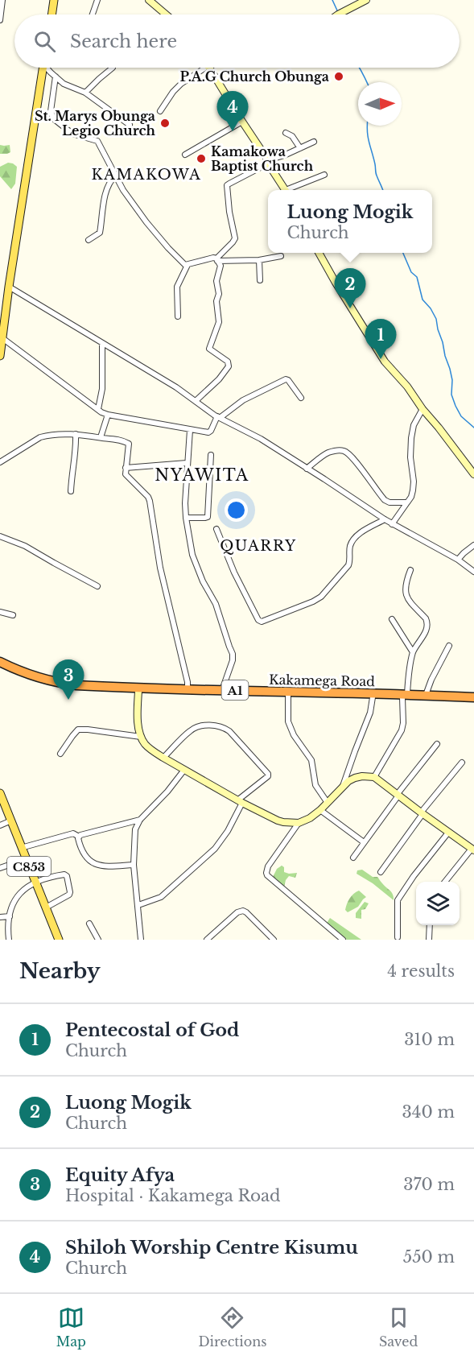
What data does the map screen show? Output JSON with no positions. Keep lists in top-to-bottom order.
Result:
{
  "streets": {
    "highway": ["Kakamega Road", "A1"],
    "main road": ["C853"]
  },
  "districts": ["KAMAKOWA", "NYAWITA", "QUARRY"],
  "places": ["P.A.G Church Obunga", "St. Marys Obunga Legio Church", "Kamakowa Baptist Church"],
  "north": "right",
  "page": {
    "search": "Search here",
    "pins": [
      "4",
      "2",
      "1",
      "3"
    ],
    "popup": ["Luong Mogik", "Church"],
    "heading": ["Nearby", "4 results"],
    "list": [
      {
        "mark": "1",
        "name": "Pentecostal of God",
        "note": "Church",
        "value": "310 m"
      },
      {
        "mark": "2",
        "name": "Luong Mogik",
        "note": "Church",
        "value": "340 m"
      },
      {
        "mark": "3",
        "name": "Equity Afya",
        "note": "Hospital · Kakamega Road",
        "value": "370 m"
      },
      {
        "mark": "4",
        "name": "Shiloh Worship Centre Kisumu",
        "note": "Church",
        "value": "550 m"
      }
    ],
    "nav": ["Map", "Directions", "Saved"]
  }
}
